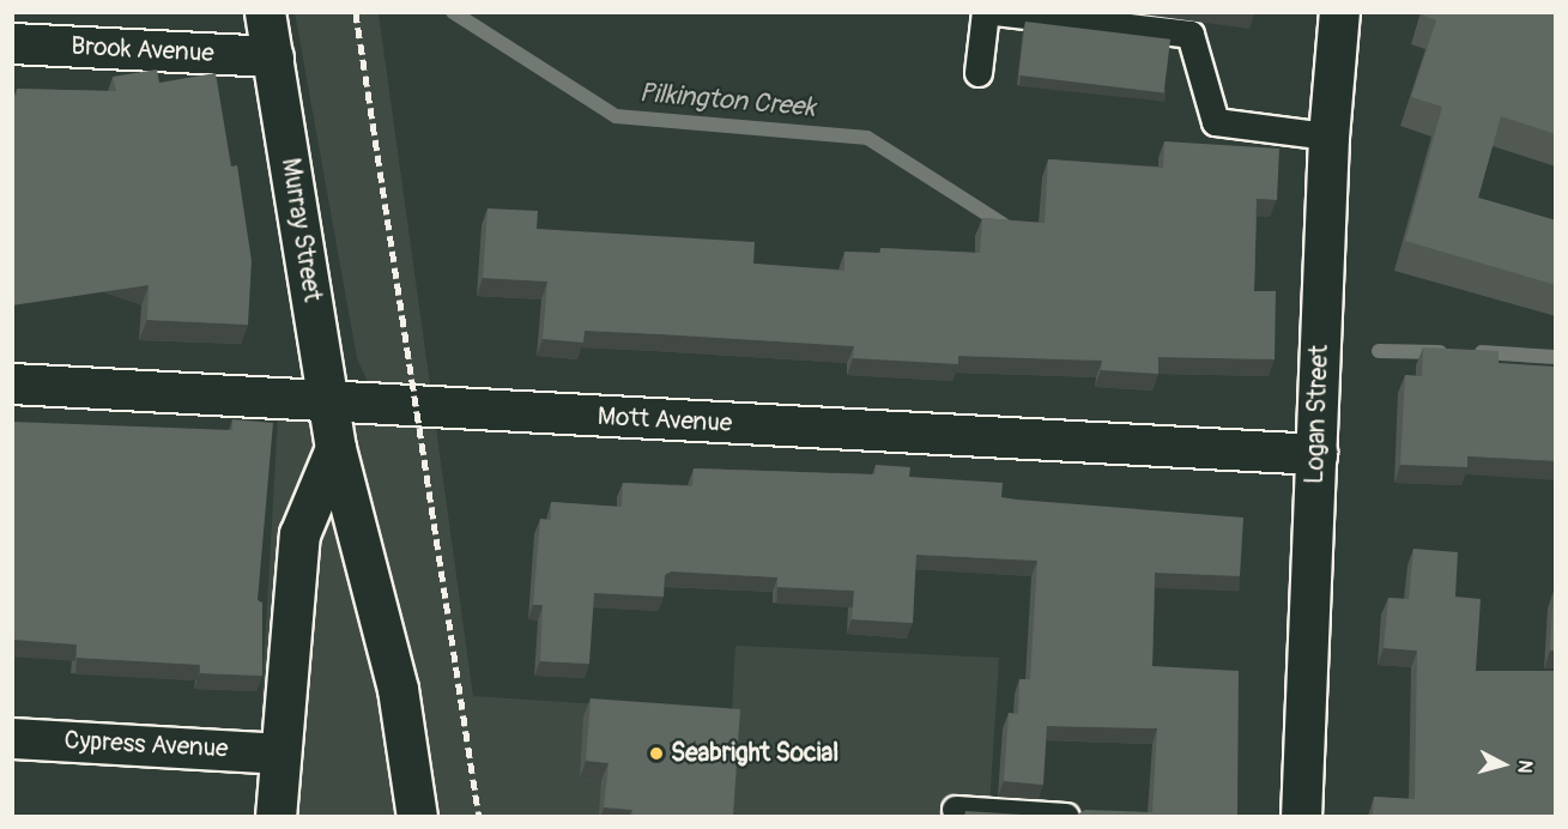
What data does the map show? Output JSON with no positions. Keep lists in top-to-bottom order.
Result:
{
  "streets": {
    "street": [
      "Brook Avenue",
      "Murray Street",
      "Logan Street",
      "Mott Avenue",
      "Cypress Avenue"
    ]
  },
  "crossings": [
    ["Brook Avenue", "Murray Street"],
    ["Murray Street", "Mott Avenue"],
    ["Logan Street", "Mott Avenue"]
  ],
  "water": ["Pilkington Creek"],
  "places": ["Seabright Social"],
  "north": "right"
}
